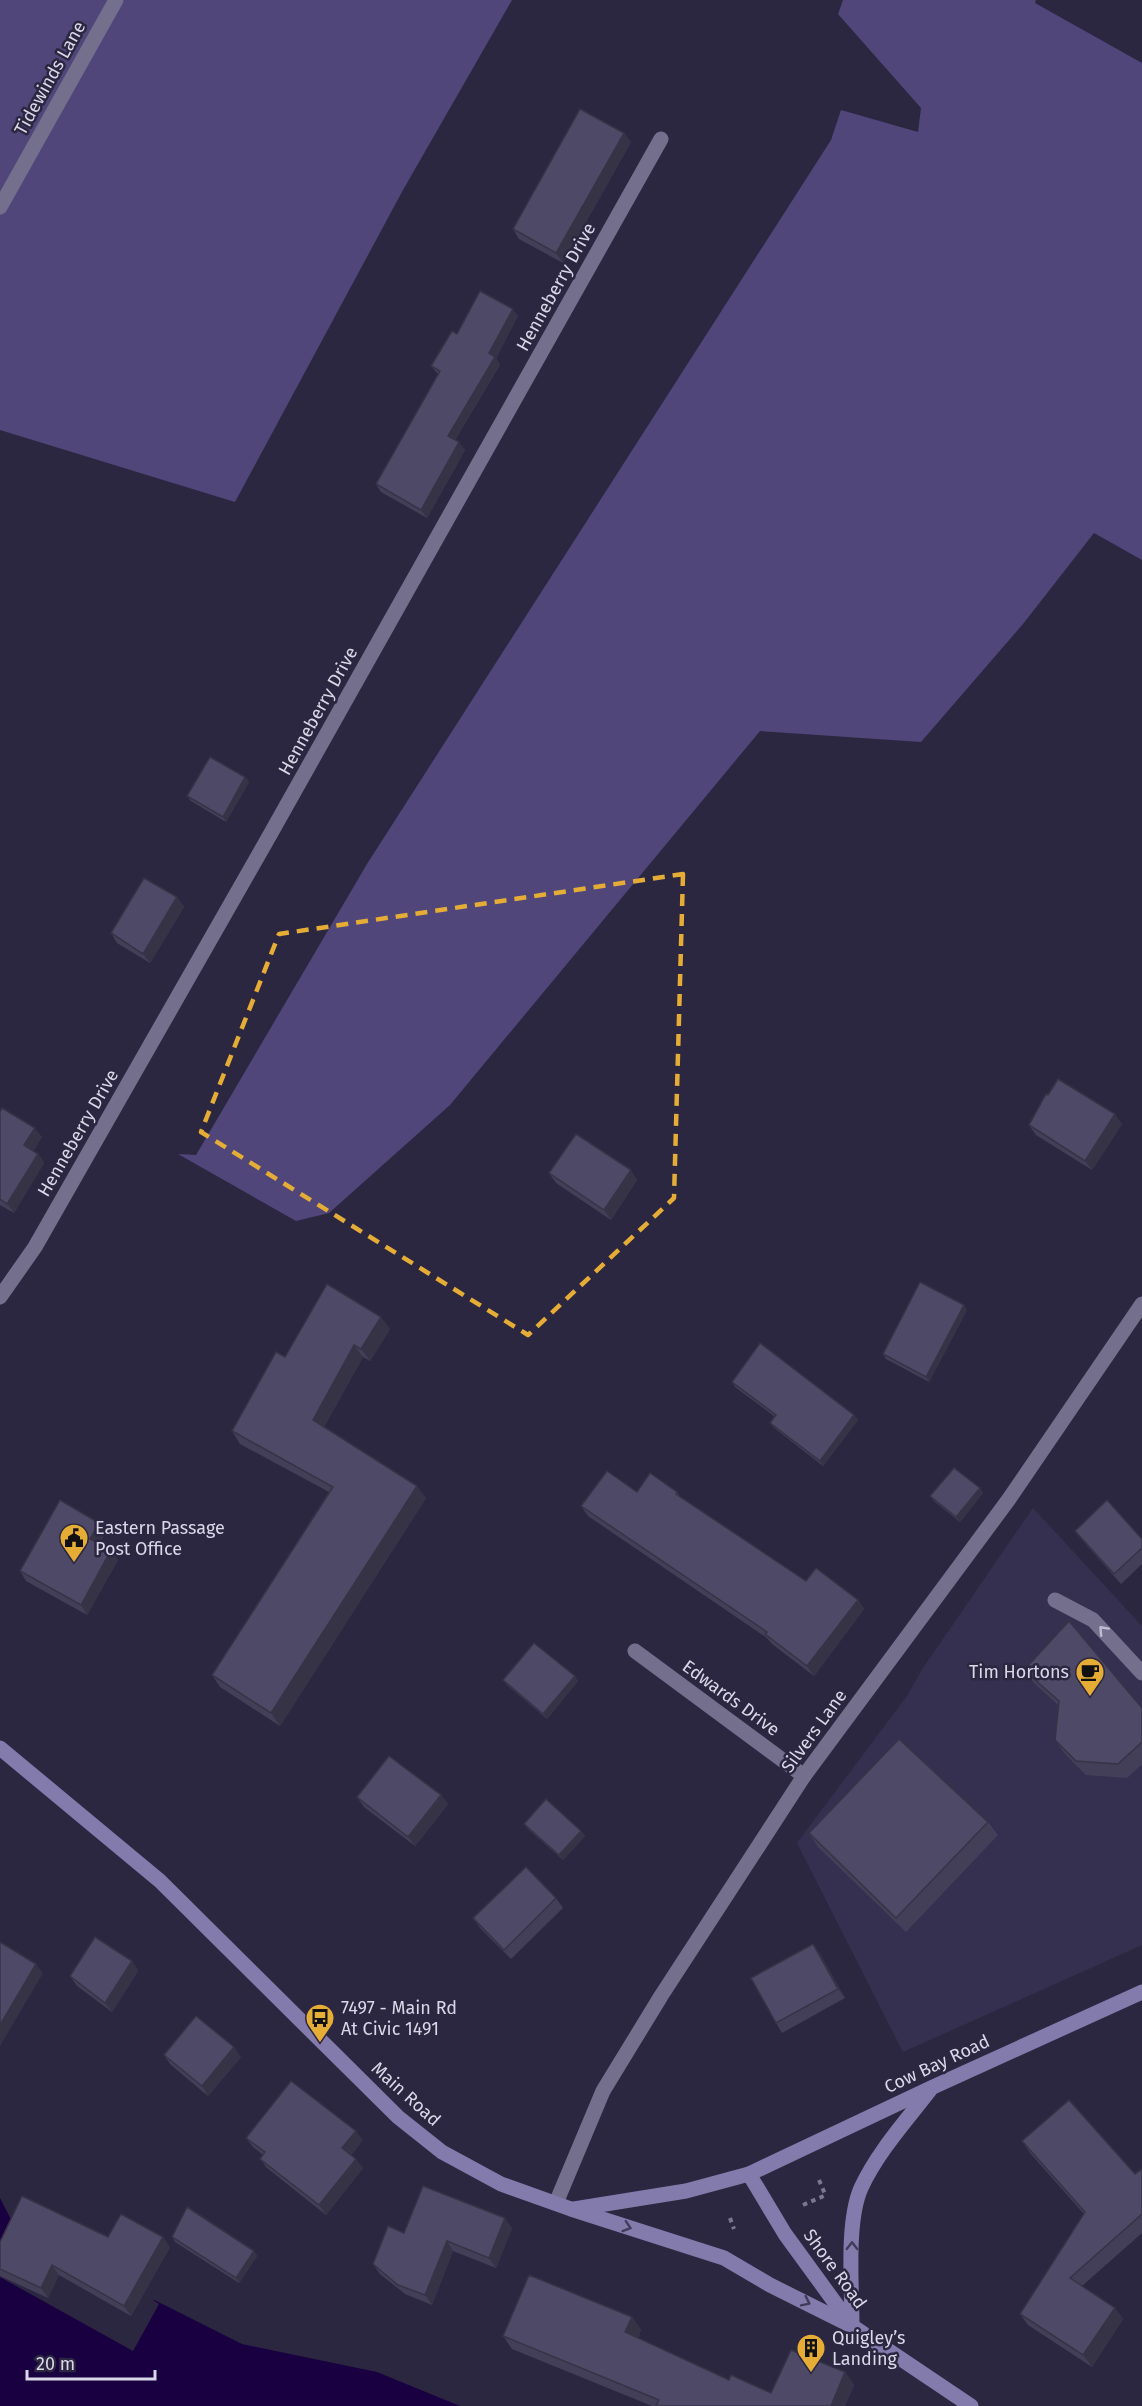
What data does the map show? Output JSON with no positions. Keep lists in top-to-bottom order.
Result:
{
  "streets": {
    "main road": ["Cow Bay Road", "Main Road", "Shore Road"],
    "street": [
      "Tidewinds Lane",
      "Henneberry Drive",
      "Edwards Drive",
      "Silvers Lane"
    ]
  },
  "crossings": [
    ["Edwards Drive", "Silvers Lane"],
    ["Silvers Lane", "Main Road"],
    ["Cow Bay Road", "Shore Road"],
    ["Main Road", "Shore Road"]
  ],
  "places": {
    "public building": ["Eastern Passage Post Office"],
    "cafe": ["Tim Hortons"],
    "bus stop": ["7497 - Main Rd At Civic 1491"],
    "building": ["Quigley’s Landing"]
  },
  "scale_bar": "20 m"
}
